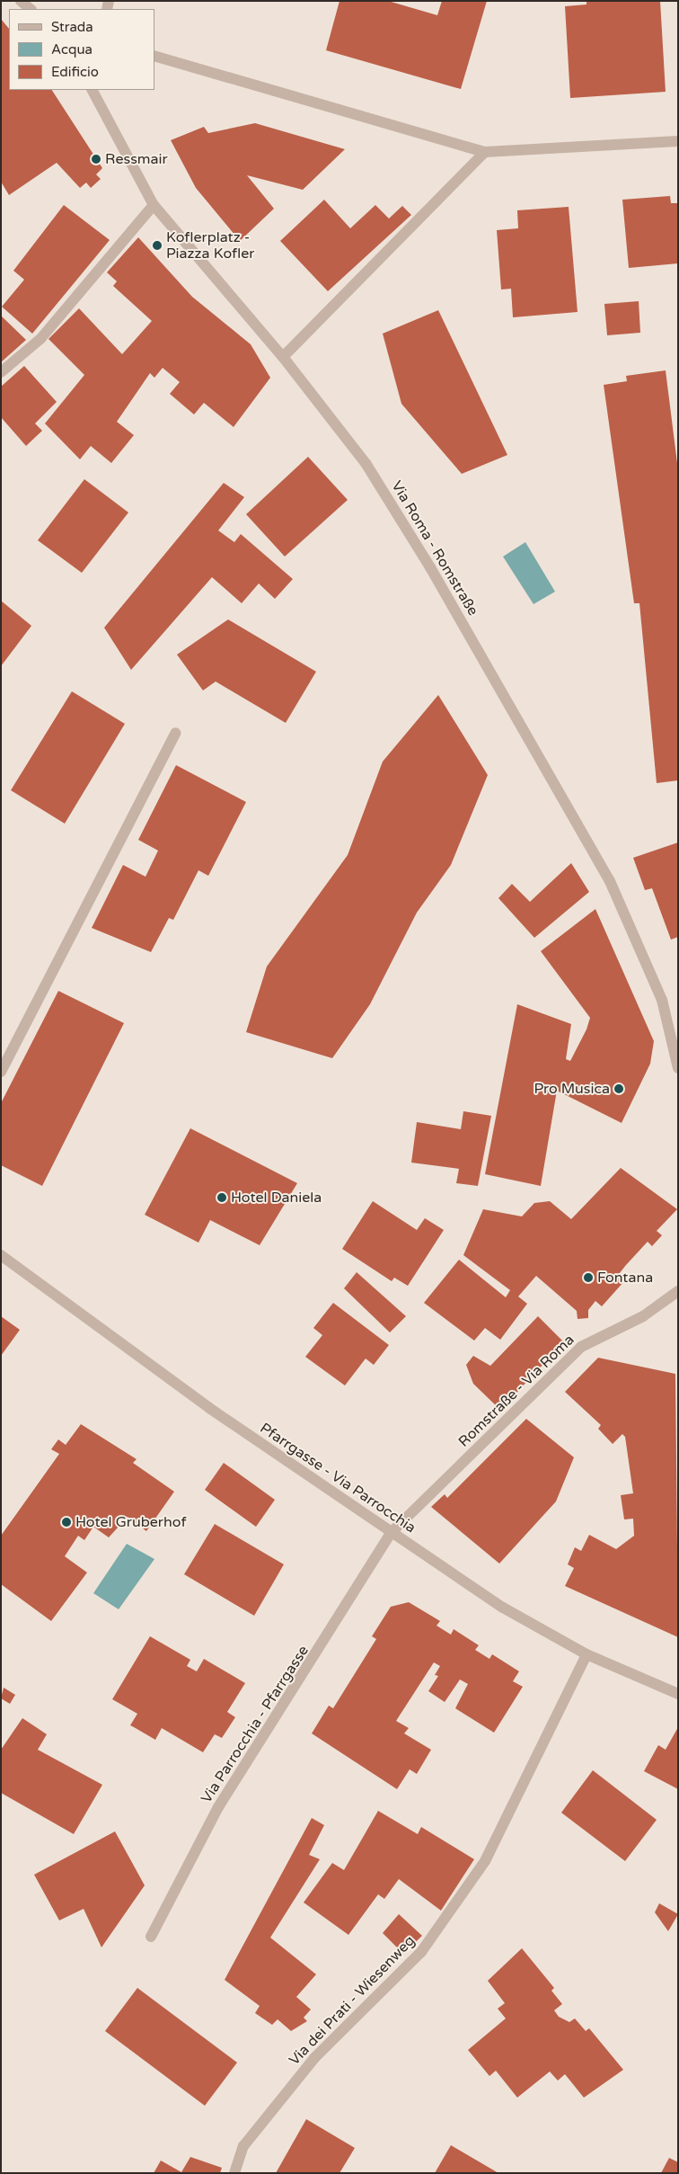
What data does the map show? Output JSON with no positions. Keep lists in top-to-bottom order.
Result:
{
  "streets": {
    "street": [
      "Via Roma - Romstraße",
      "Romstraße - Via Roma",
      "Pfarrgasse - Via Parrocchia",
      "Via Parrocchia - Pfarrgasse",
      "Via dei Prati - Wiesenweg"
    ]
  },
  "crossings": [
    ["Romstraße - Via Roma", "Pfarrgasse - Via Parrocchia"],
    ["Romstraße - Via Roma", "Via Parrocchia - Pfarrgasse"],
    ["Pfarrgasse - Via Parrocchia", "Via Parrocchia - Pfarrgasse"],
    ["Pfarrgasse - Via Parrocchia", "Via dei Prati - Wiesenweg"]
  ],
  "places": [
    "Ressmair",
    "Koflerplatz - Piazza Kofler",
    "Pro Musica",
    "Hotel Daniela",
    "Fontana",
    "Hotel Gruberhof"
  ],
  "legend": ["Strada", "Acqua", "Edificio"]
}
